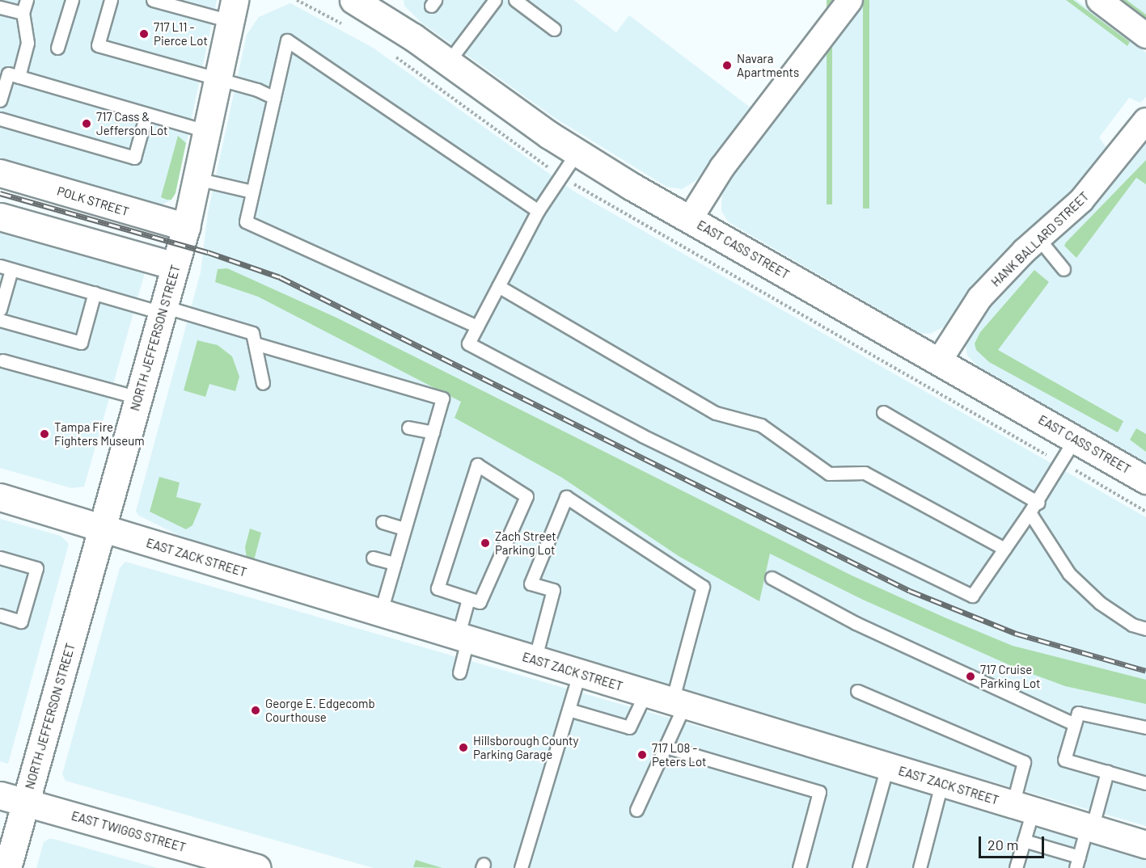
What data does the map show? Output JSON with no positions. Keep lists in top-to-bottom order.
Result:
{
  "streets": {
    "street": [
      "POLK STREET",
      "HANK BALLARD STREET",
      "EAST CASS STREET",
      "NORTH JEFFERSON STREET",
      "EAST ZACK STREET",
      "EAST TWIGGS STREET"
    ]
  },
  "crossings": [
    ["POLK STREET", "NORTH JEFFERSON STREET"],
    ["HANK BALLARD STREET", "EAST CASS STREET"],
    ["NORTH JEFFERSON STREET", "EAST ZACK STREET"],
    ["NORTH JEFFERSON STREET", "EAST TWIGGS STREET"]
  ],
  "places": [
    "717 L11 - Pierce Lot",
    "Navara Apartments",
    "717 Cass & Jefferson Lot",
    "Tampa Fire Fighters Museum",
    "Zach Street Parking Lot",
    "717 Cruise Parking Lot",
    "George E. Edgecomb Courthouse",
    "Hillsborough County Parking Garage",
    "717 L08 - Peters Lot"
  ],
  "scale_bar": "20 m"
}
